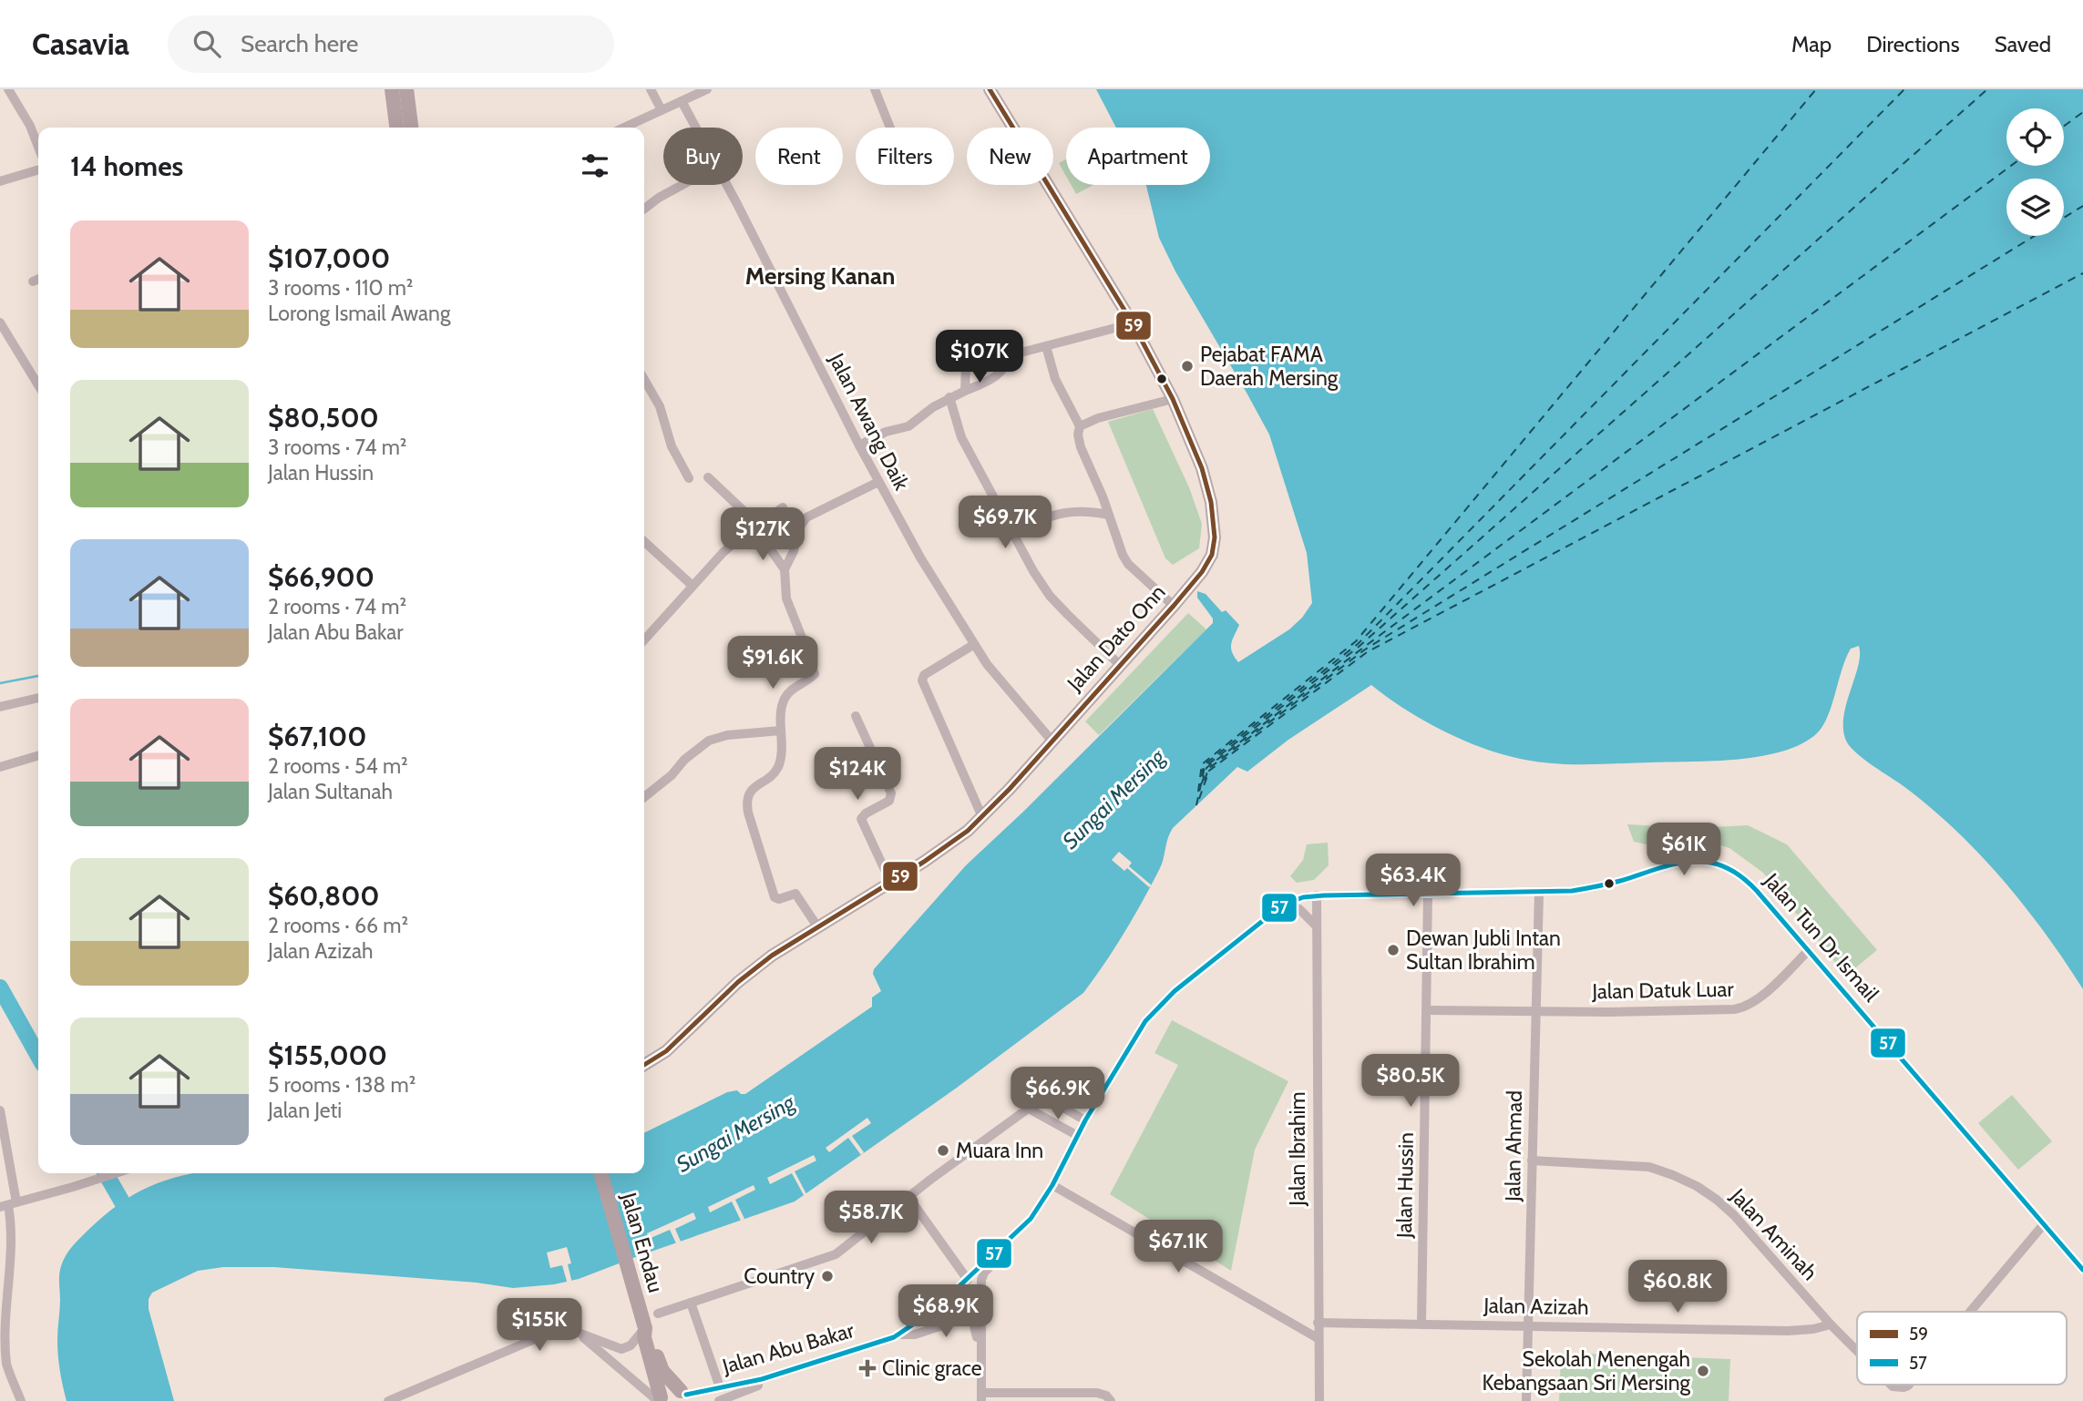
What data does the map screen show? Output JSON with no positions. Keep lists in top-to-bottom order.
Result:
{
  "streets": {
    "highway": ["Jalan Endau"],
    "main road": ["Jalan Dato Onn"],
    "street": [
      "Jalan Awang Daik",
      "Jalan Tun Dr Ismail",
      "Jalan Datuk Luar",
      "Jalan Ahmad",
      "Jalan Ibrahim",
      "Jalan Hussin",
      "Jalan Aminah",
      "Jalan Azizah",
      "Jalan Abu Bakar"
    ]
  },
  "crossings": [
    ["Jalan Awang Daik", "Jalan Dato Onn"],
    ["Jalan Tun Dr Ismail", "Jalan Datuk Luar"],
    ["Jalan Tun Dr Ismail", "Jalan Ahmad"],
    ["Jalan Tun Dr Ismail", "Jalan Aminah"],
    ["Jalan Tun Dr Ismail", "Jalan Abu Bakar"],
    ["Jalan Datuk Luar", "Jalan Ahmad"],
    ["Jalan Datuk Luar", "Jalan Hussin"],
    ["Jalan Ahmad", "Jalan Aminah"],
    ["Jalan Ahmad", "Jalan Azizah"],
    ["Jalan Ahmad", "Jalan Abu Bakar"],
    ["Jalan Ibrahim", "Jalan Azizah"],
    ["Jalan Ibrahim", "Jalan Abu Bakar"],
    ["Jalan Hussin", "Jalan Azizah"],
    ["Jalan Hussin", "Jalan Abu Bakar"],
    ["Jalan Aminah", "Jalan Azizah"],
    ["Jalan Endau", "Jalan Abu Bakar"]
  ],
  "districts": ["Mersing Kanan"],
  "water": ["Sungai Mersing"],
  "places": {
    "other": [
      "Pejabat FAMA Daerah Mersing",
      "Dewan Jubli Intan Sultan Ibrahim",
      "Muara Inn",
      "Country",
      "Sekolah Menengah Kebangsaan Sri Mersing"
    ],
    "health": ["Clinic grace"]
  },
  "lines": ["transit line 59", "transit line 57"],
  "legend": ["59", "57"],
  "page": {
    "header": "Casavia",
    "search": "Search here",
    "nav": ["Map", "Directions", "Saved"],
    "chip": [
      "Buy",
      "Rent",
      "Filters",
      "New",
      "Apartment"
    ],
    "heading": "14 homes",
    "list": [
      {
        "name": "$107,000",
        "note": "3 rooms · 110 m² · Lorong Ismail Awang"
      },
      {
        "name": "$80,500",
        "note": "3 rooms · 74 m² · Jalan Hussin"
      },
      {
        "name": "$66,900",
        "note": "2 rooms · 74 m² · Jalan Abu Bakar"
      },
      {
        "name": "$67,100",
        "note": "2 rooms · 54 m² · Jalan Sultanah"
      },
      {
        "name": "$60,800",
        "note": "2 rooms · 66 m² · Jalan Azizah"
      },
      {
        "name": "$155,000",
        "note": "5 rooms · 138 m² · Jalan Jeti"
      }
    ],
    "price": [
      "$107K",
      "$69.7K",
      "$127K",
      "$91.6K",
      "$124K",
      "$61K",
      "$63.4K",
      "$80.5K",
      "$66.9K",
      "$58.7K",
      "$67.1K",
      "$60.8K",
      "$68.9K",
      "$155K"
    ]
  }
}
